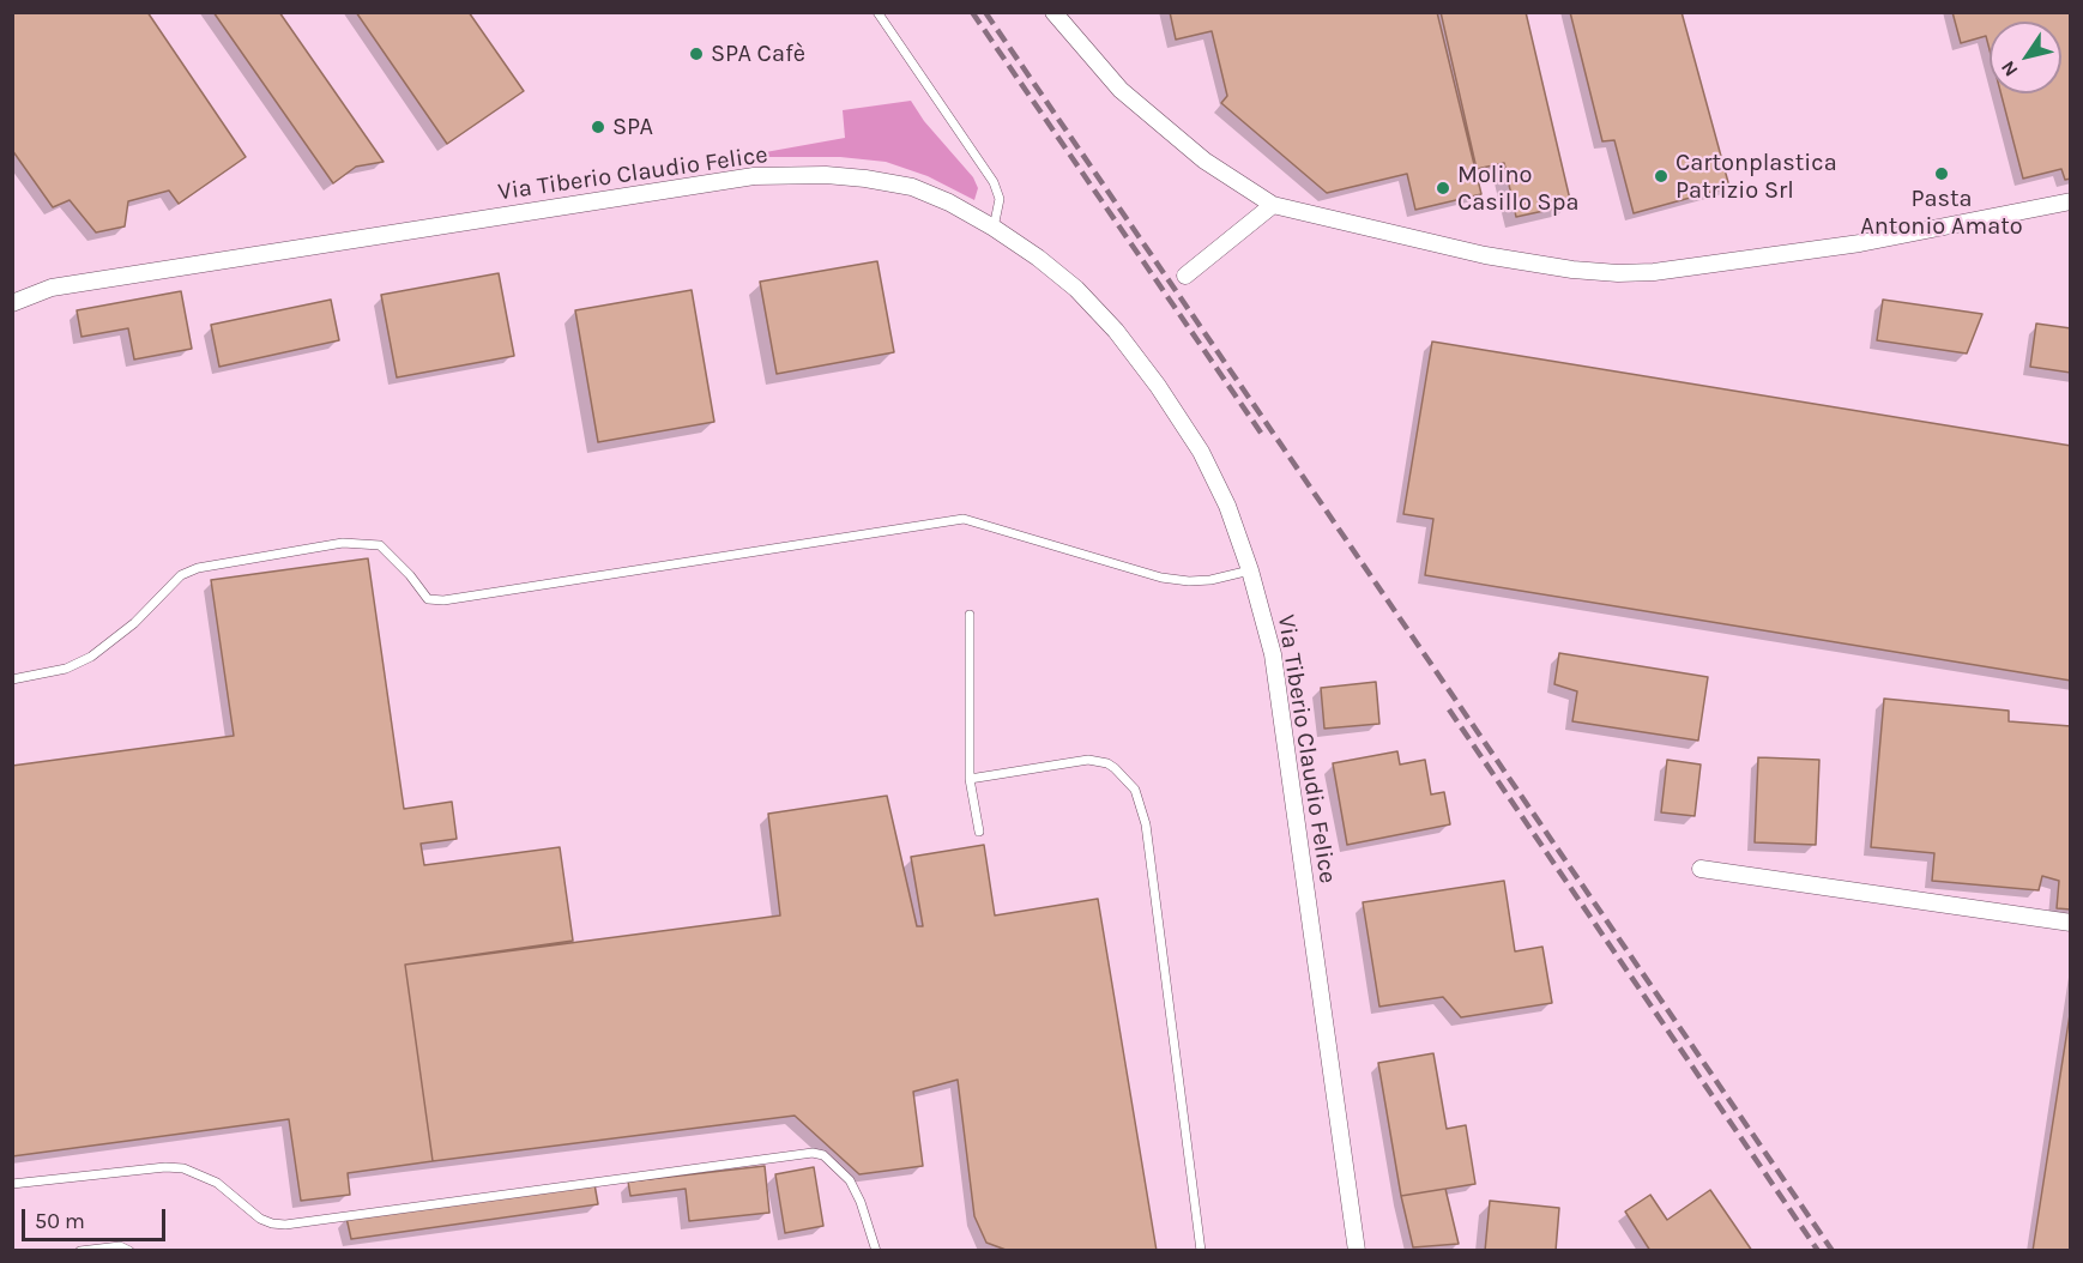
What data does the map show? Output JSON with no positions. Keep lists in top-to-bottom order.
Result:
{
  "streets": {
    "street": ["Via Tiberio Claudio Felice"]
  },
  "places": [
    "SPA Cafè",
    "SPA",
    "Pasta Antonio Amato",
    "Cartonplastica Patrizio Srl",
    "Molino Casillo Spa"
  ],
  "scale_bar": "50 m",
  "north": "bottom left"
}
